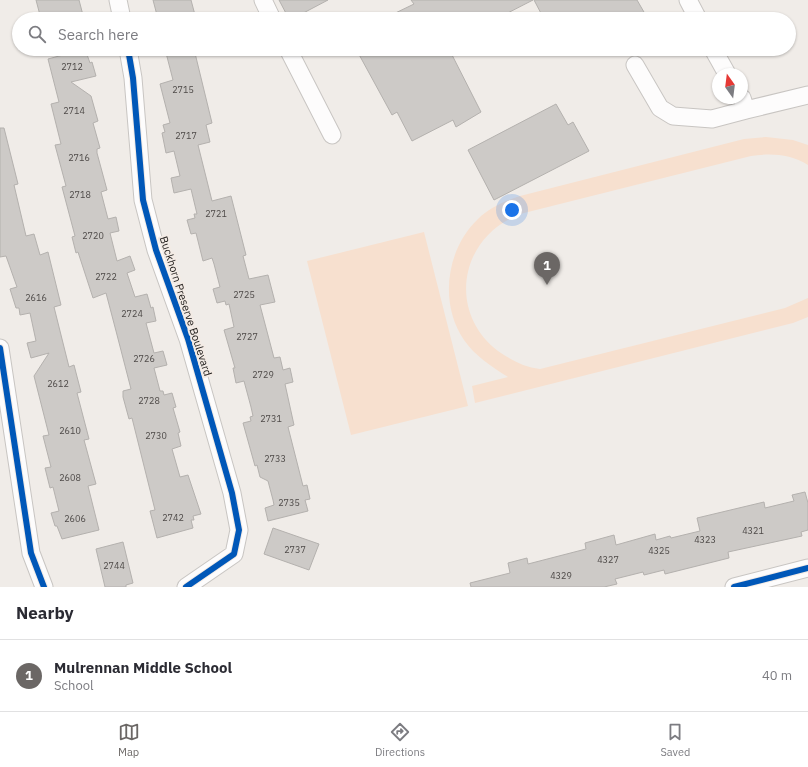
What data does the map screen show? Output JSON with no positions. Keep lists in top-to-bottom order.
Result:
{
  "streets": {
    "street": ["Buckhorn Preserve Boulevard"]
  },
  "house_numbers": [
    "2712",
    "2715",
    "2714",
    "2717",
    "2716",
    "2718",
    "2721",
    "2720",
    "2722",
    "2725",
    "2616",
    "2724",
    "2727",
    "2726",
    "2729",
    "2612",
    "2728",
    "2731",
    "2610",
    "2730",
    "2733",
    "2608",
    "2735",
    "2742",
    "2606",
    "4321",
    "4323",
    "2737",
    "4325",
    "4327",
    "2744",
    "4329"
  ],
  "north": "top",
  "page": {
    "search": "Search here",
    "pins": "1",
    "heading": "Nearby",
    "list": [
      {
        "mark": "1",
        "name": "Mulrennan Middle School",
        "note": "School",
        "value": "40 m"
      }
    ],
    "nav": ["Map", "Directions", "Saved"]
  }
}
